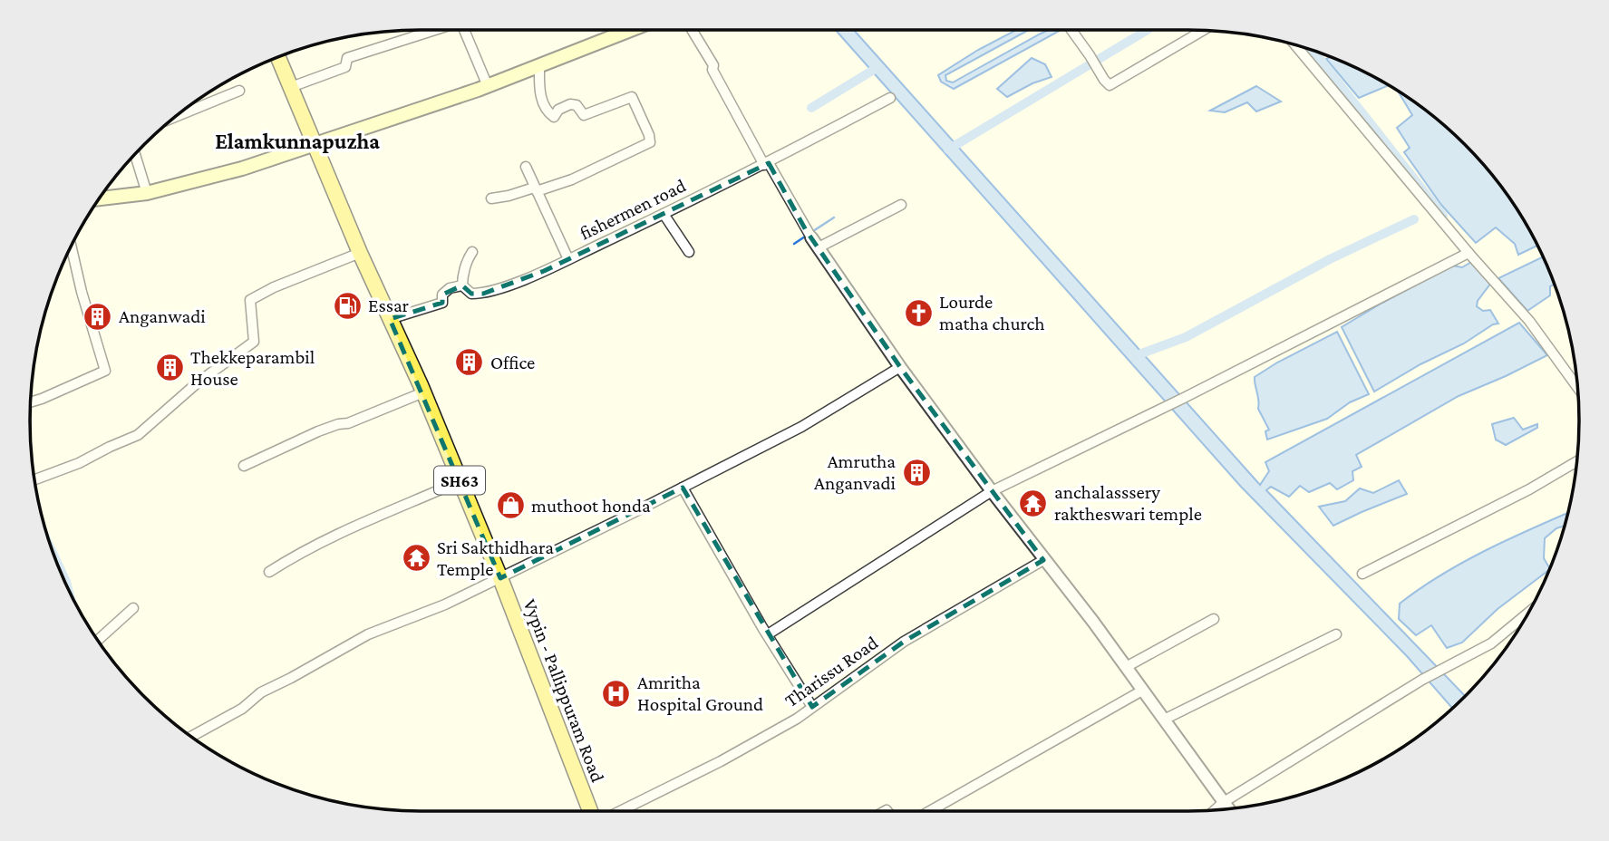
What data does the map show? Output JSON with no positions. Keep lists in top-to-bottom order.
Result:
{
  "streets": {
    "main road": ["SH63", "Vypin - Pallippuram Road"],
    "street": ["fishermen road", "Tharissu Road"]
  },
  "districts": ["Elamkunnapuzha"],
  "places": {
    "fuel station": ["Essar"],
    "church": ["Lourde matha church"],
    "building": [
      "Anganwadi",
      "Office",
      "Thekkeparambil House",
      "Amrutha Anganvadi"
    ],
    "temple": ["anchalasssery raktheswari temple", "Sri Sakthidhara Temple"],
    "shop": ["muthoot honda"],
    "hospital": ["Amritha Hospital Ground"]
  }
}
